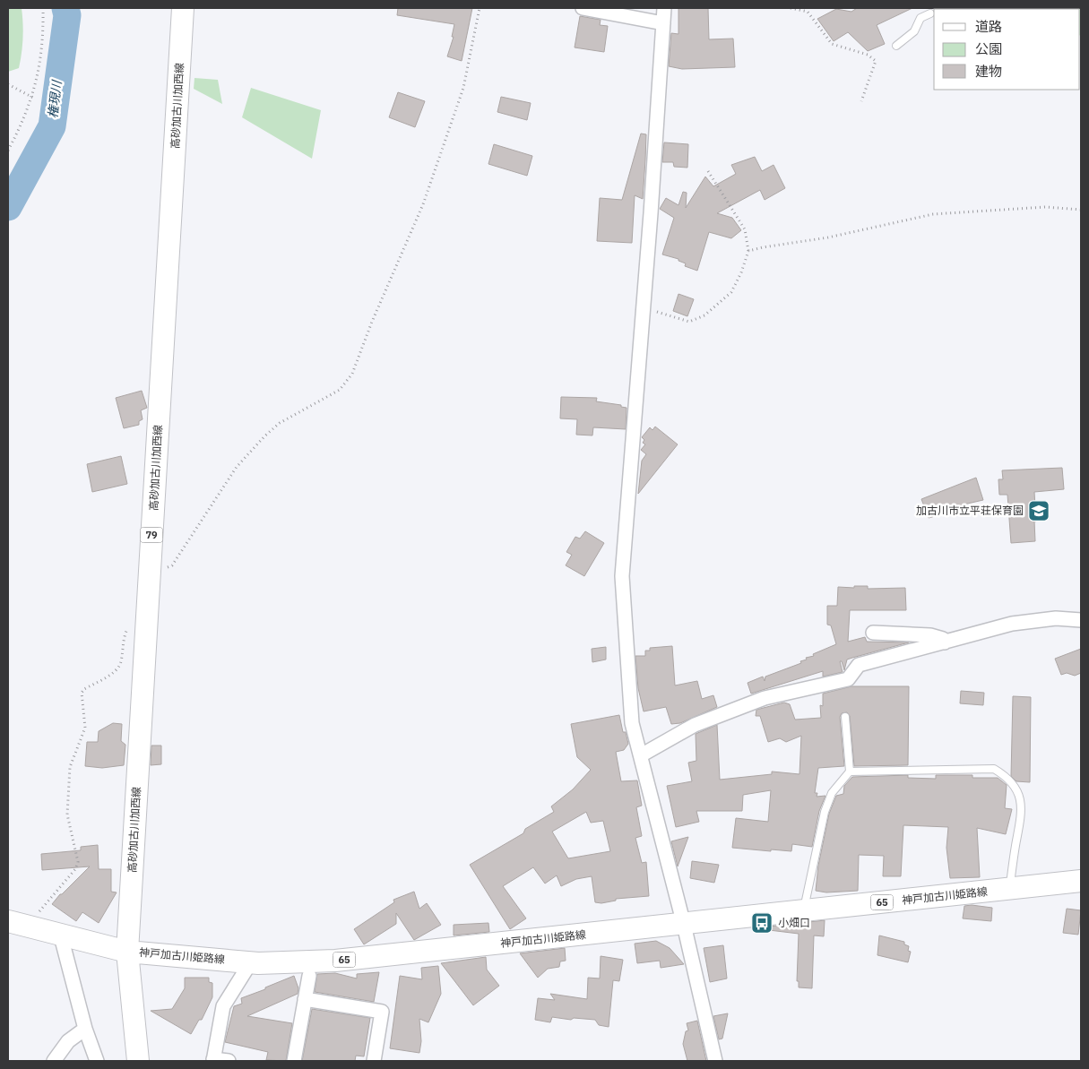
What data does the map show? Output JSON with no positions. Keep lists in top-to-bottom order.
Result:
{
  "streets": {
    "main road": [
      "高砂加古川加西線",
      "79",
      "神戸加古川姫路線",
      "65"
    ]
  },
  "crossings": [
    ["高砂加古川加西線", "神戸加古川姫路線"]
  ],
  "water": ["権現川"],
  "places": {
    "school or university": ["加古川市立平荘保育園"],
    "bus stop": ["小畑口"]
  },
  "legend": ["道路", "公園", "建物"]
}
